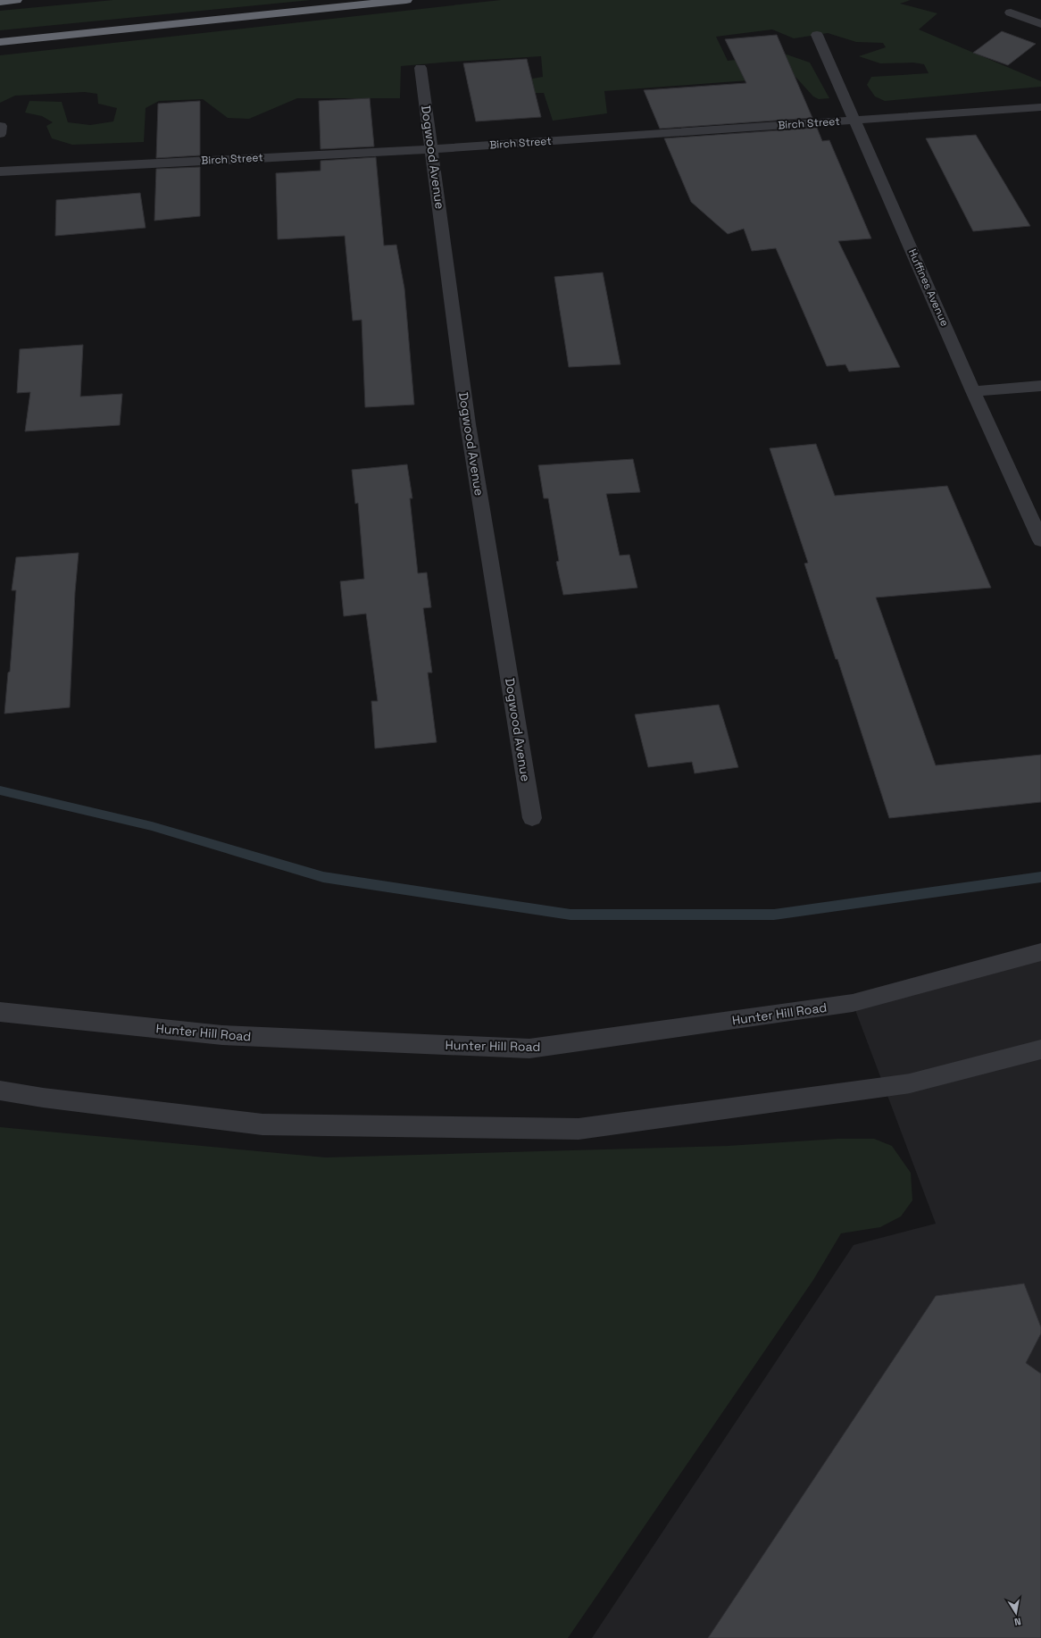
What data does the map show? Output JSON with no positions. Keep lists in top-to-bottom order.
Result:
{
  "streets": {
    "street": [
      "Birch Street",
      "Dogwood Avenue",
      "Huffines Avenue",
      "Hunter Hill Road"
    ]
  },
  "crossings": [
    ["Birch Street", "Dogwood Avenue"],
    ["Birch Street", "Huffines Avenue"]
  ],
  "north": "bottom"
}
